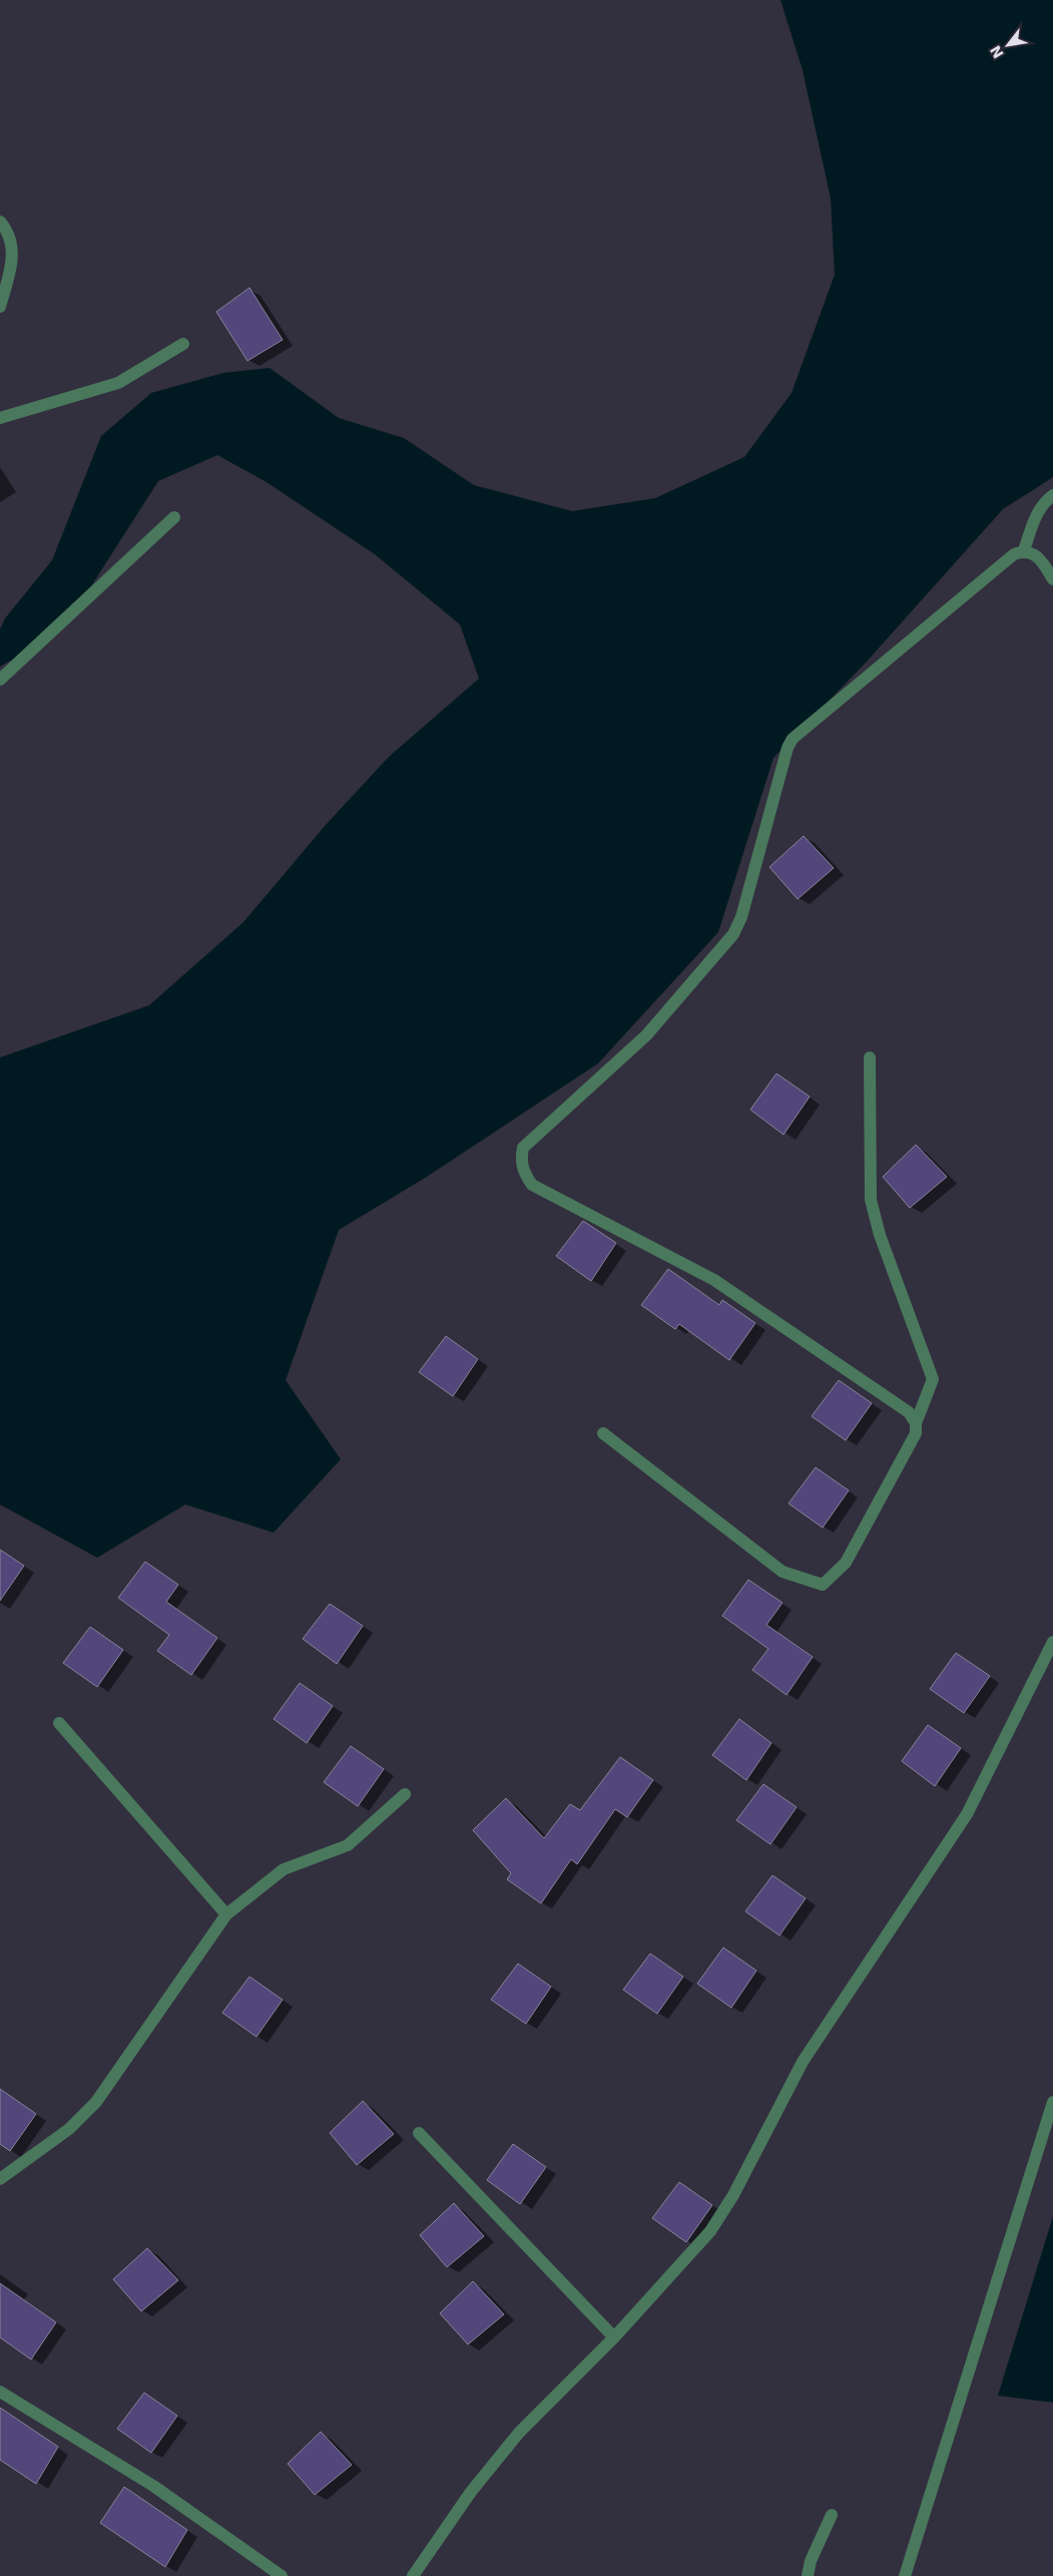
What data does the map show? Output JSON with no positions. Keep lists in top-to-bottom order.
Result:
{
  "north": "bottom left"
}
